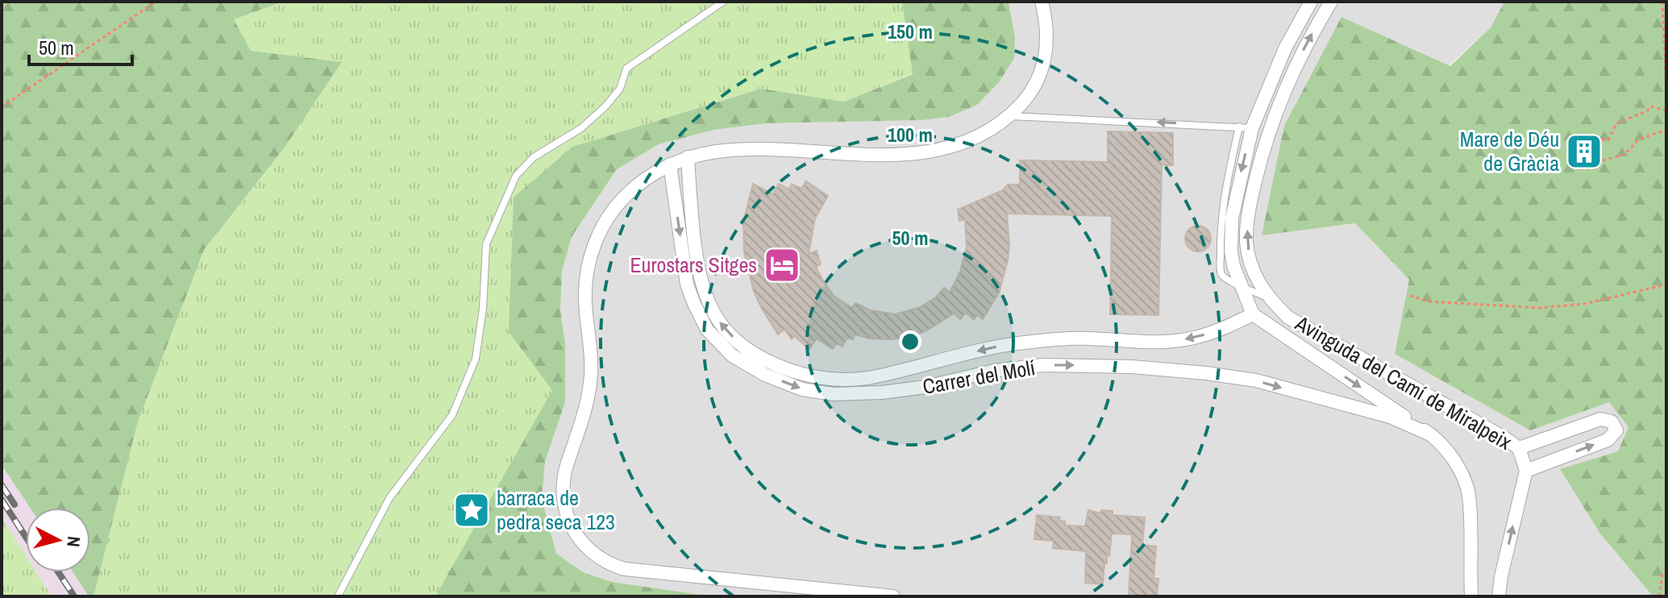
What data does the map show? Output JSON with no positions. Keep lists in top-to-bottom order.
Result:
{
  "streets": {
    "street": ["Carrer del Molí", "Avinguda del Camí de Miralpeix"]
  },
  "crossings": [
    ["Carrer del Molí", "Avinguda del Camí de Miralpeix"]
  ],
  "places": {
    "building": ["Mare de Déu de Gràcia"],
    "hotel": ["Eurostars Sitges"],
    "place": ["barraca de pedra seca 123"]
  },
  "scale_bar": "50 m",
  "north": "right",
  "rings": ["150 m", "100 m", "50 m"]
}
